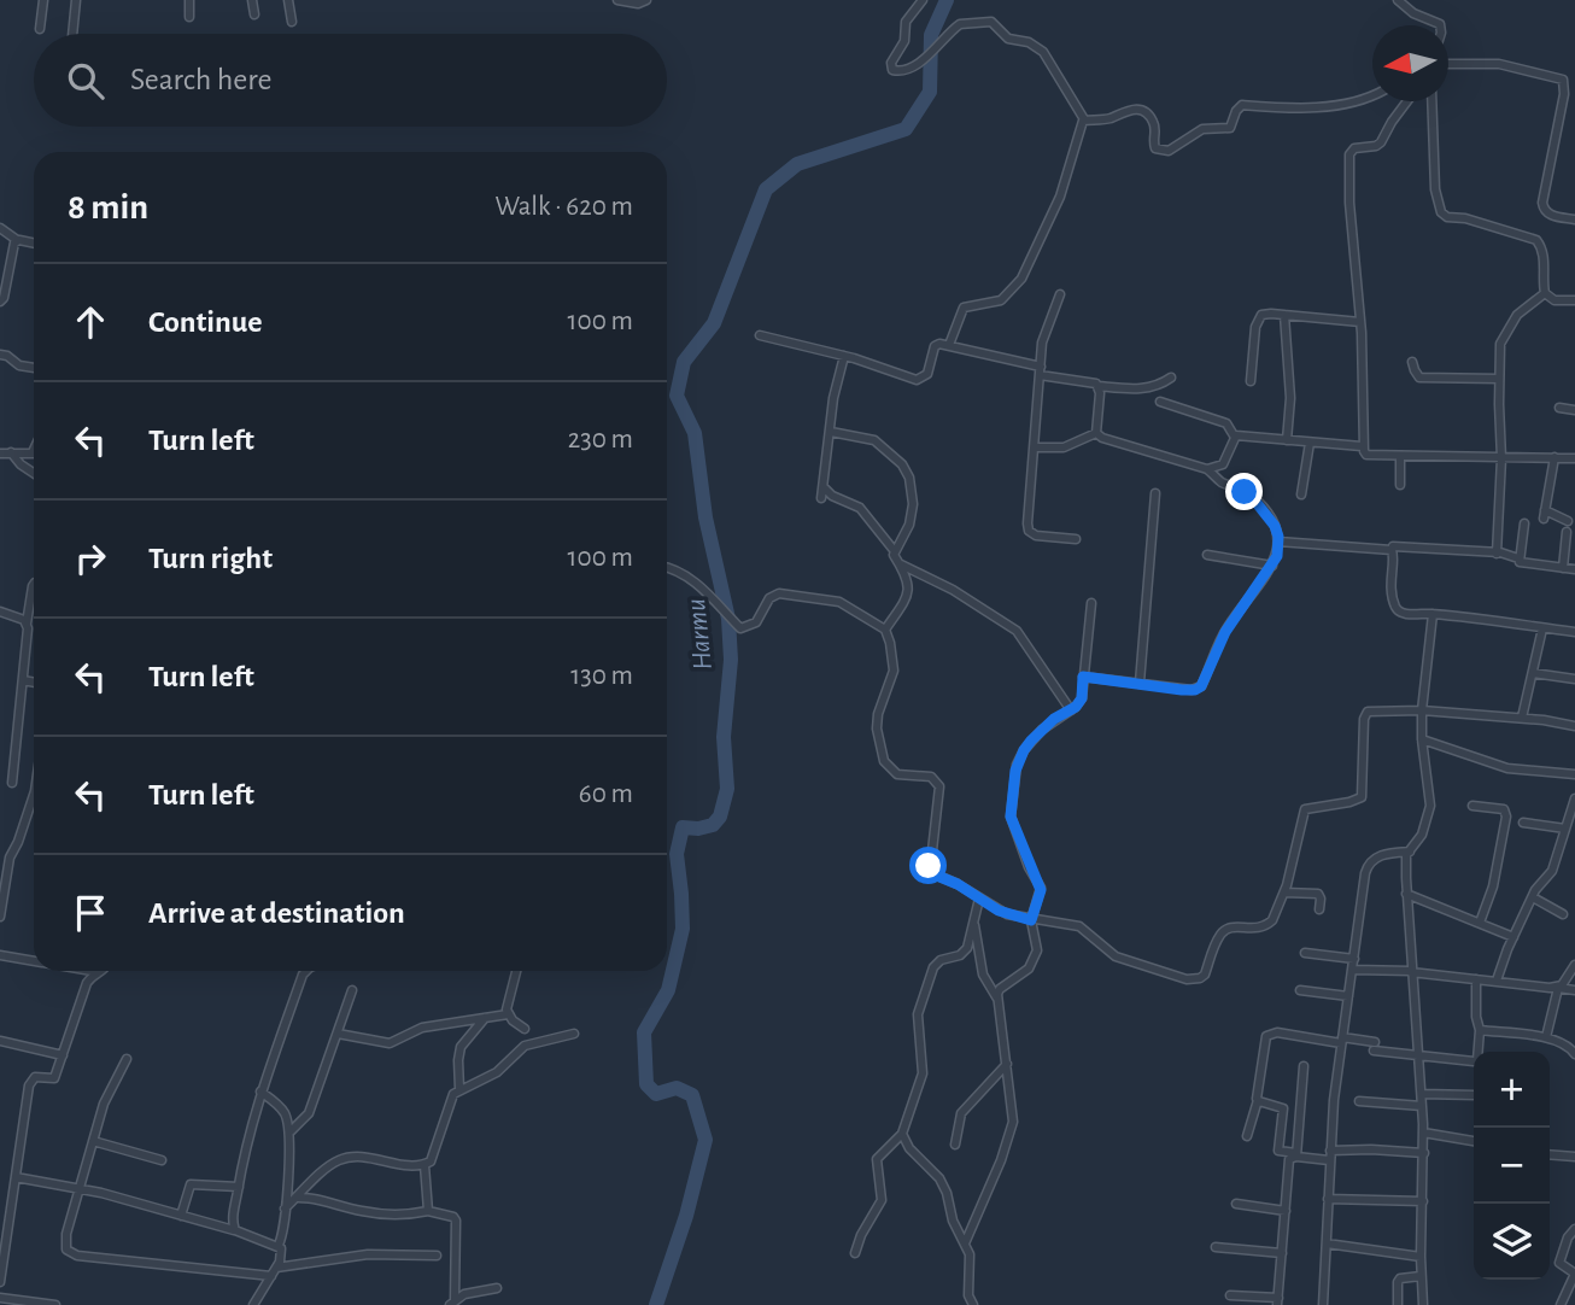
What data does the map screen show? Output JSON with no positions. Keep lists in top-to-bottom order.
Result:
{
  "water": ["Harmu"],
  "north": "left",
  "page": {
    "search": "Search here",
    "heading": ["8 min", "Walk · 620 m"],
    "list": [
      ["Continue", "100 m"],
      ["Turn left", "230 m"],
      ["Turn right", "100 m"],
      ["Turn left", "130 m"],
      ["Turn left", "60 m"],
      "Arrive at destination"
    ],
    "map_buttons": ["+", "−"]
  }
}
